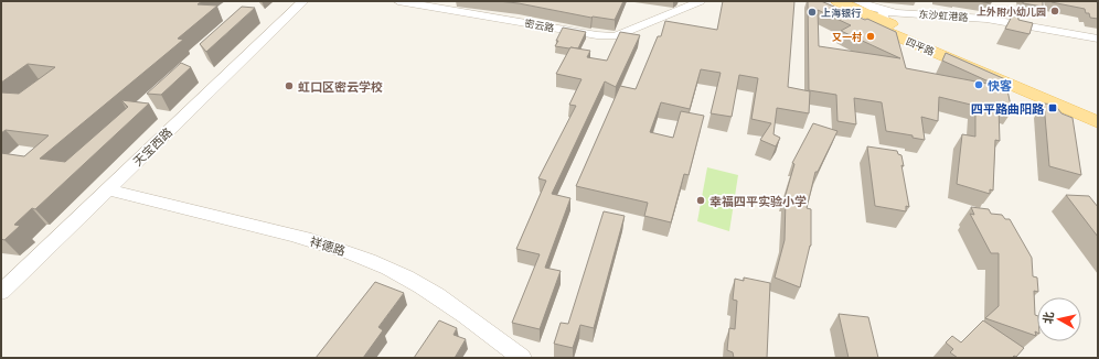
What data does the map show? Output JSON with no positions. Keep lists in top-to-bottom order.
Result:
{
  "streets": {
    "main road": ["四平路"],
    "street": [
      "东沙虹港路",
      "密云路",
      "天宝西路",
      "祥德路"
    ]
  },
  "crossings": [
    ["东沙虹港路", "四平路"],
    ["天宝西路", "祥德路"]
  ],
  "places": {
    "other": [
      "上外附小幼儿园",
      "上海银行",
      "又一村",
      "快客",
      "虹口区密云学校",
      "幸福四平实验小学"
    ],
    "transit": ["四平路曲阳路"]
  },
  "north": "left"
}
